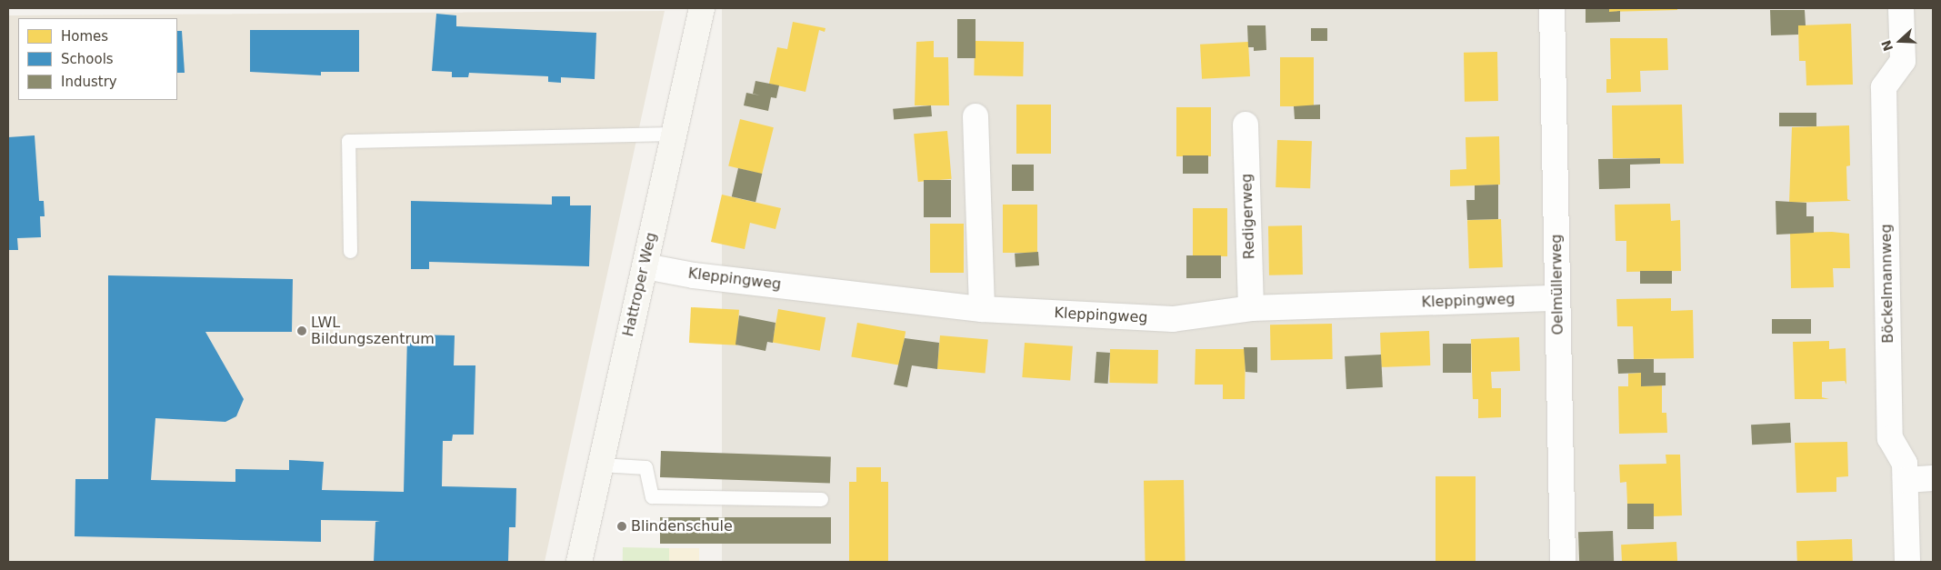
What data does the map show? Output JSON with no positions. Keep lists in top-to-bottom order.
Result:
{
  "streets": {
    "main road": ["Hattroper Weg"],
    "street": [
      "Redigerweg",
      "Kleppingweg",
      "Böckelmannweg",
      "Oelmüllerweg"
    ]
  },
  "crossings": [
    ["Redigerweg", "Kleppingweg"],
    ["Kleppingweg", "Hattroper Weg"],
    ["Kleppingweg", "Oelmüllerweg"]
  ],
  "places": ["LWL Bildungszentrum", "Blindenschule"],
  "legend": ["Homes", "Schools", "Industry"],
  "north": "left"
}
